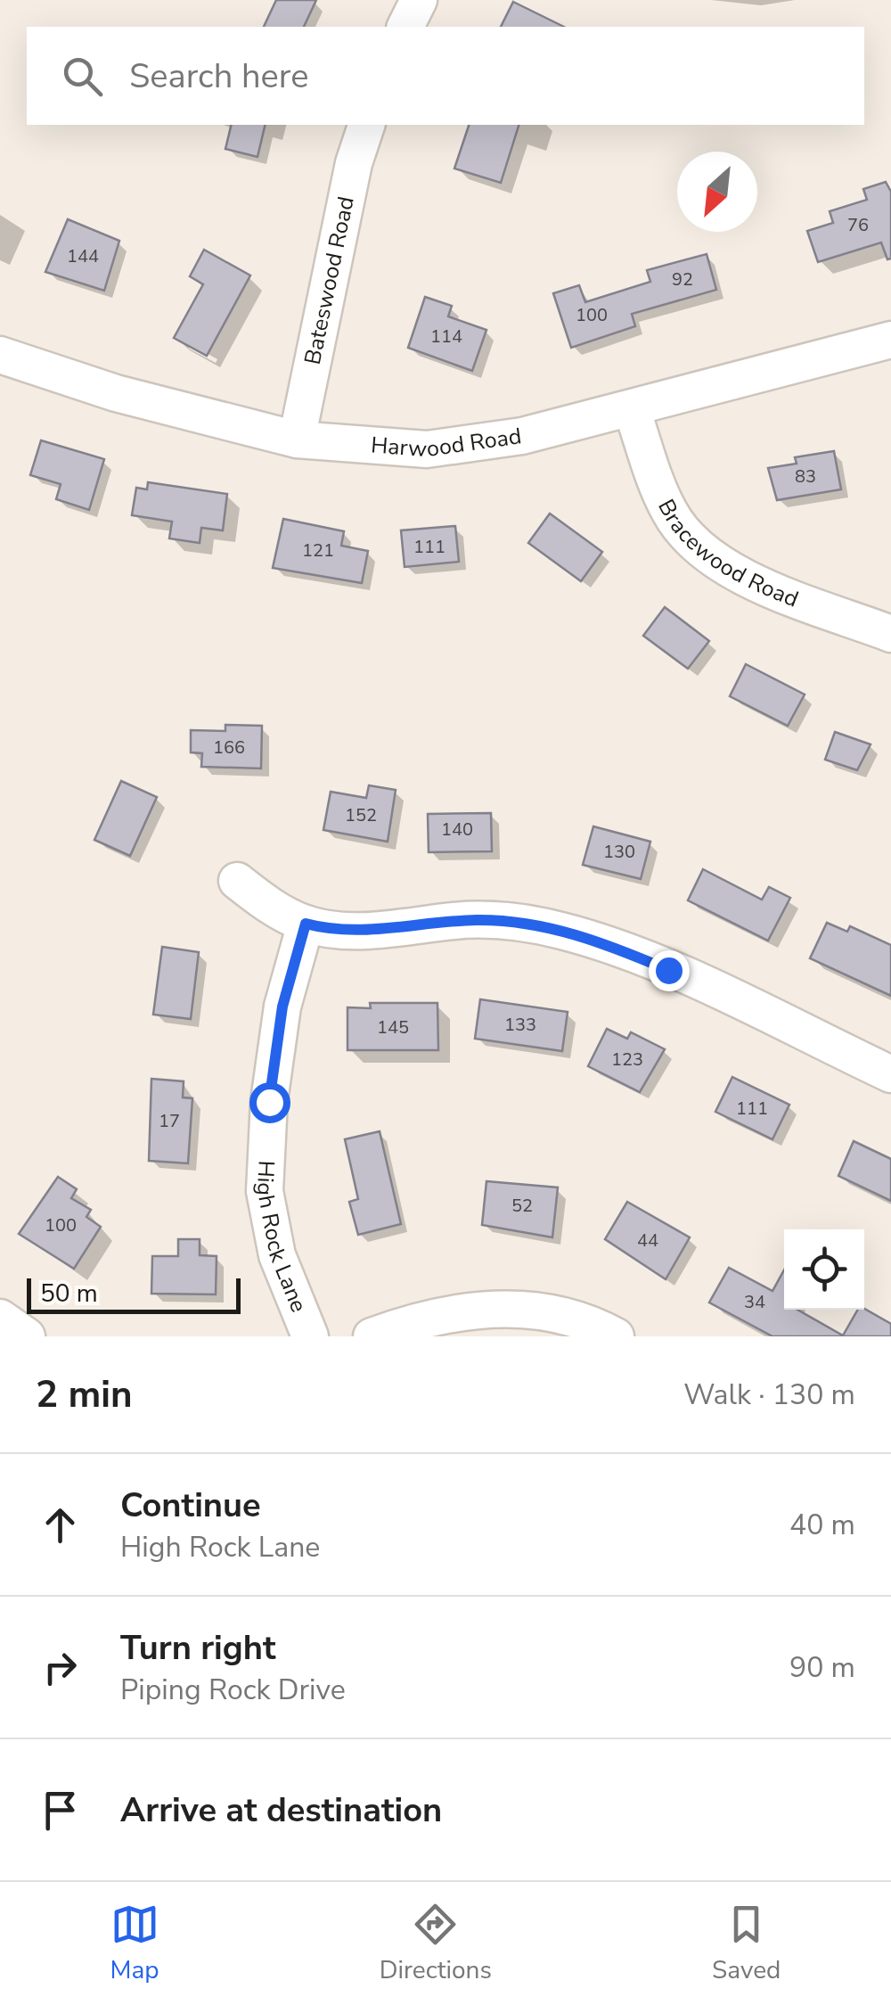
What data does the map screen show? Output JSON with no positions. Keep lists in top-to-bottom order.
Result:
{
  "streets": {
    "street": [
      "Bateswood Road",
      "Harwood Road",
      "Bracewood Road",
      "High Rock Lane"
    ]
  },
  "crossings": [
    ["Bateswood Road", "Harwood Road"],
    ["Harwood Road", "Bracewood Road"]
  ],
  "house_numbers": [
    "76",
    "144",
    "92",
    "100",
    "114",
    "83",
    "111",
    "121",
    "166",
    "152",
    "140",
    "130",
    "133",
    "145",
    "123",
    "111",
    "17",
    "52",
    "100",
    "44",
    "34"
  ],
  "scale_bar": "50 m",
  "north": "bottom left",
  "page": {
    "search": "Search here",
    "scale": "50 m",
    "heading": ["2 min", "Walk · 130 m"],
    "list": [
      ["Continue", "High Rock Lane", "40 m"],
      ["Turn right", "Piping Rock Drive", "90 m"],
      "Arrive at destination"
    ],
    "nav": ["Map", "Directions", "Saved"]
  }
}
